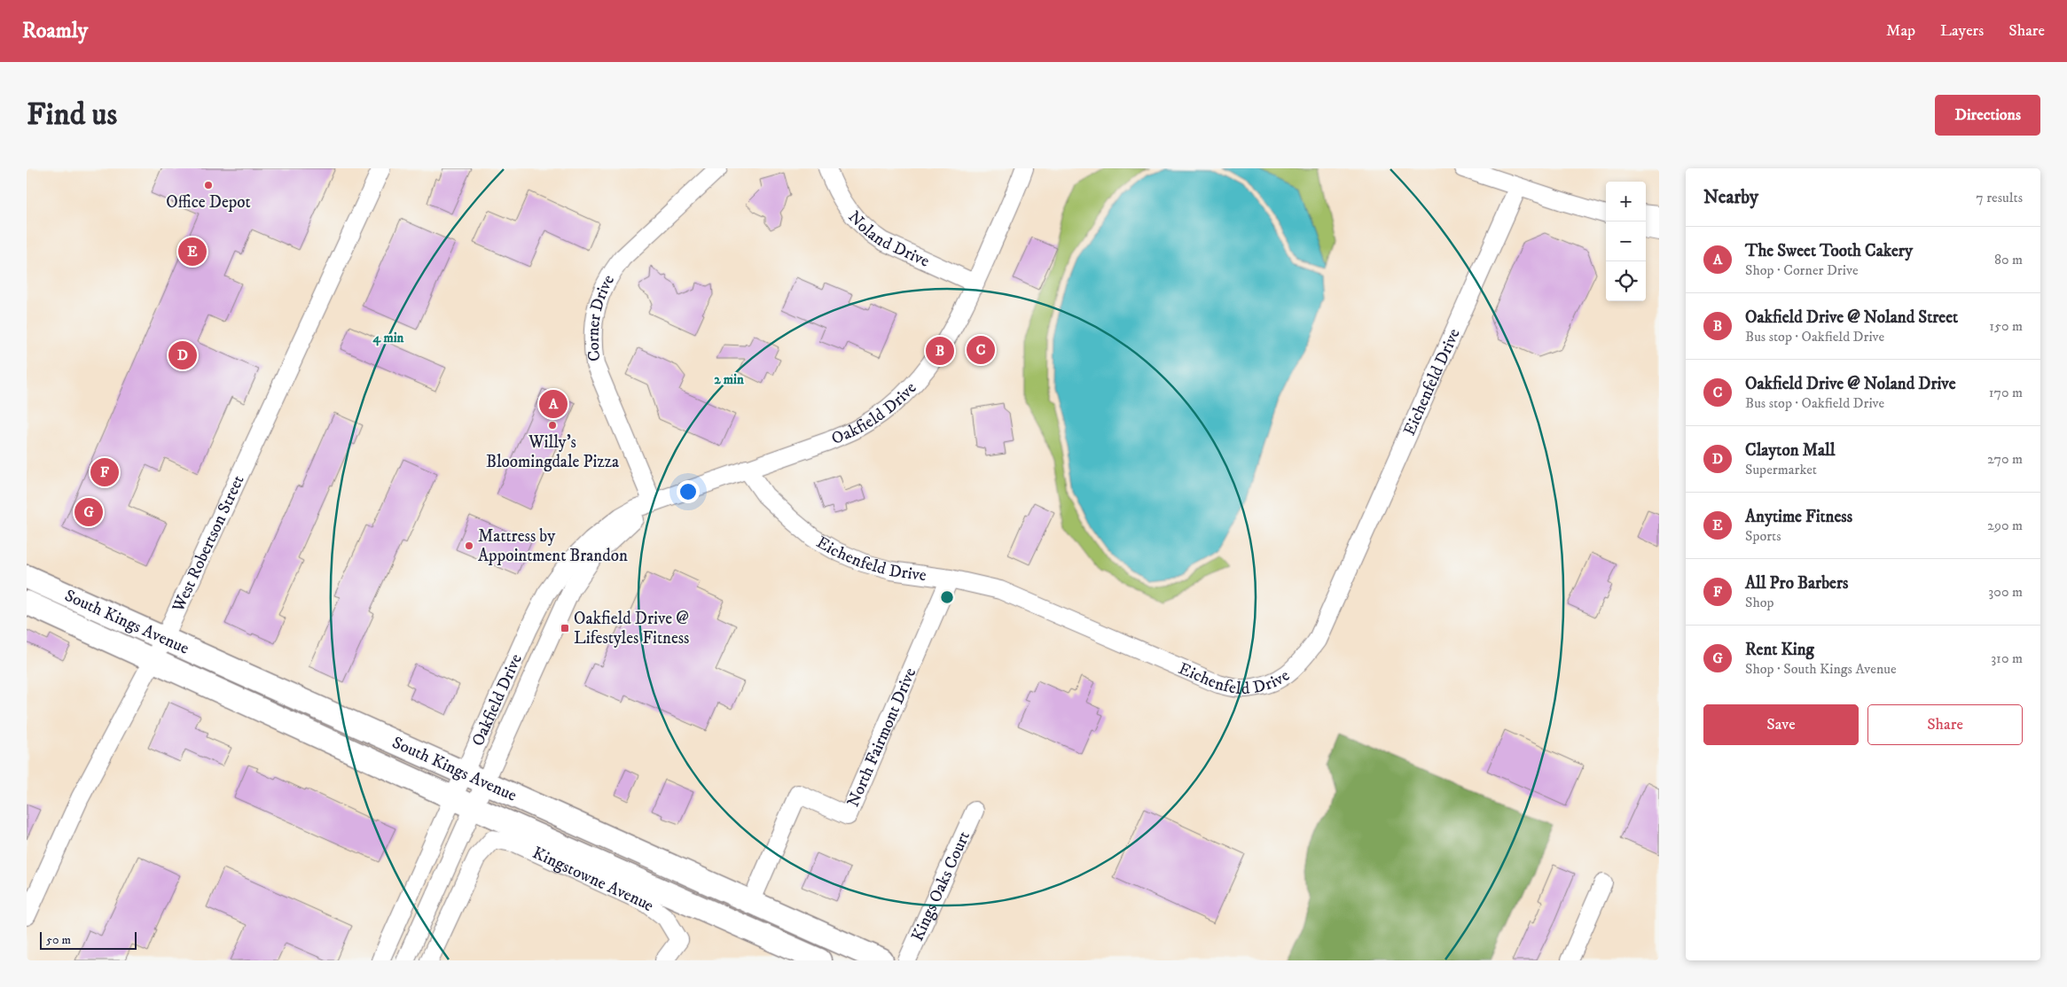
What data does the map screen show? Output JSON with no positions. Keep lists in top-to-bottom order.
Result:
{
  "streets": {
    "main road": ["South Kings Avenue"],
    "street": [
      "Noland Drive",
      "Corner Drive",
      "Eichenfeld Drive",
      "Oakfield Drive",
      "West Robertson Street",
      "North Fairmont Drive",
      "Kingstowne Avenue",
      "Kings Oaks Court"
    ]
  },
  "crossings": [
    ["Noland Drive", "Oakfield Drive"],
    ["Corner Drive", "Oakfield Drive"],
    ["Eichenfeld Drive", "Oakfield Drive"],
    ["Eichenfeld Drive", "North Fairmont Drive"],
    ["Oakfield Drive", "South Kings Avenue"],
    ["West Robertson Street", "South Kings Avenue"],
    ["South Kings Avenue", "North Fairmont Drive"]
  ],
  "places": {
    "other": ["Office Depot", "Willy's Bloomingdale Pizza", "Mattress by Appointment Brandon"],
    "transit": ["Oakfield Drive @ Lifestyles Fitness"]
  },
  "scale_bar": "50 m",
  "page": {
    "header": "Roamly",
    "nav": ["Map", "Layers", "Share"],
    "buttons": [
      "Directions",
      ["Save", "Share"]
    ],
    "title": "Find us",
    "heading": ["Nearby", "7 results"],
    "map_buttons": ["+", "−"],
    "list": [
      {
        "mark": "A",
        "name": "The Sweet Tooth Cakery",
        "note": "Shop · Corner Drive",
        "value": "80 m"
      },
      {
        "mark": "B",
        "name": "Oakfield Drive @ Noland Street",
        "note": "Bus stop · Oakfield Drive",
        "value": "150 m"
      },
      {
        "mark": "C",
        "name": "Oakfield Drive @ Noland Drive",
        "note": "Bus stop · Oakfield Drive",
        "value": "170 m"
      },
      {
        "mark": "D",
        "name": "Clayton Mall",
        "note": "Supermarket",
        "value": "270 m"
      },
      {
        "mark": "E",
        "name": "Anytime Fitness",
        "note": "Sports",
        "value": "290 m"
      },
      {
        "mark": "F",
        "name": "All Pro Barbers",
        "note": "Shop",
        "value": "300 m"
      },
      {
        "mark": "G",
        "name": "Rent King",
        "note": "Shop · South Kings Avenue",
        "value": "310 m"
      }
    ],
    "pins": [
      "E",
      "C",
      "B",
      "D",
      "A",
      "F",
      "G"
    ],
    "scale": "50 m"
  },
  "rings": ["4 min", "2 min"]
}
